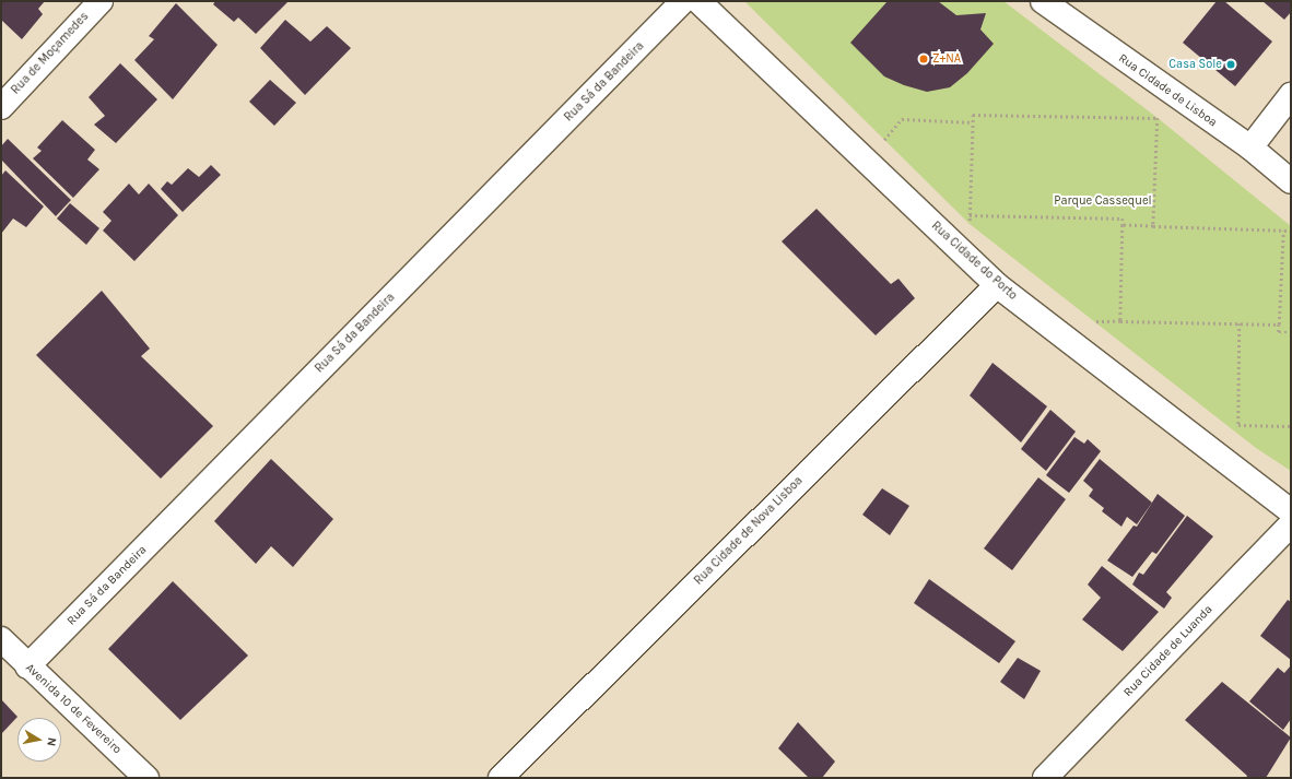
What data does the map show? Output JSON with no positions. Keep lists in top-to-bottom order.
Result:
{
  "streets": {
    "street": [
      "Rua de Moçamedes",
      "Rua Sá da Bandeira",
      "Rua Cidade de Lisboa",
      "Rua Cidade do Porto",
      "Rua Cidade de Nova Lisboa",
      "Rua Cidade de Luanda",
      "Avenida 10 de Fevereiro"
    ]
  },
  "crossings": [
    ["Rua Sá da Bandeira", "Avenida 10 de Fevereiro"],
    ["Rua Cidade do Porto", "Rua Cidade de Nova Lisboa"]
  ],
  "parks": ["Parque Cassequel"],
  "places": ["Z+NA", "Casa Sole"],
  "north": "right"
}
